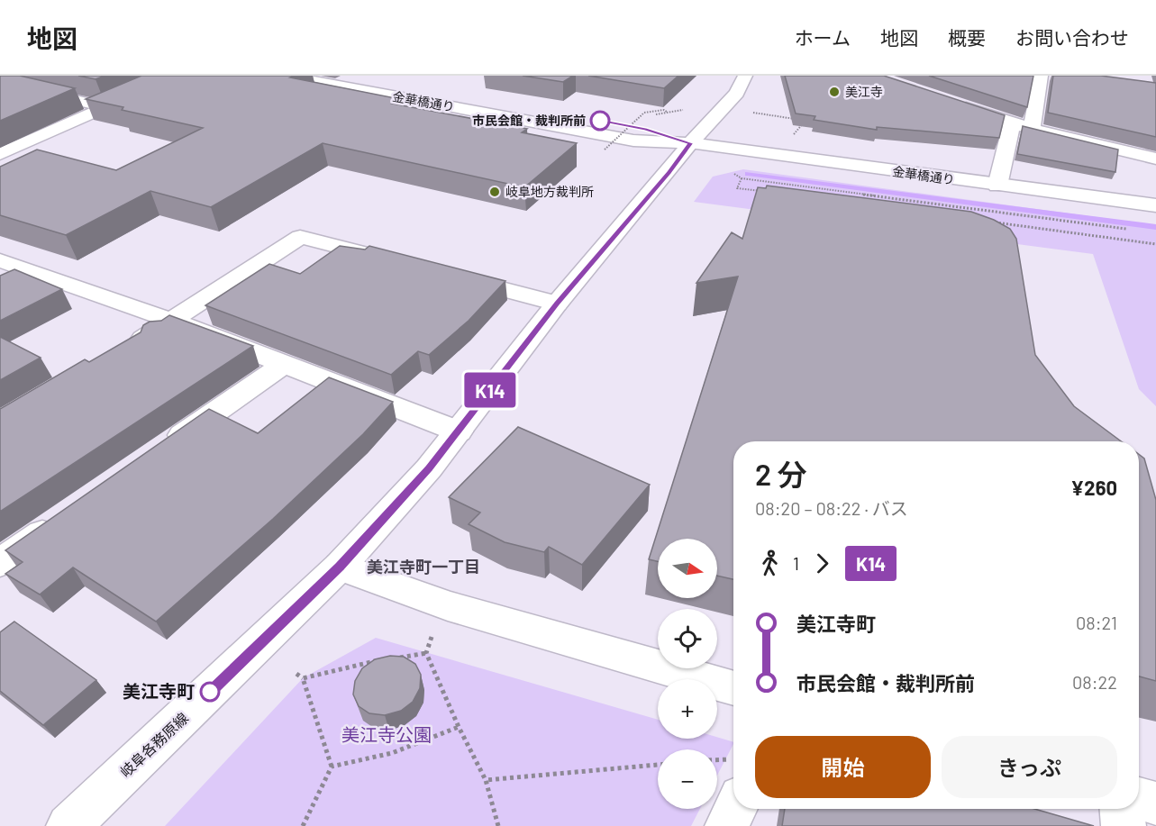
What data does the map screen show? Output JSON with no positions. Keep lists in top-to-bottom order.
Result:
{
  "streets": {
    "street": ["金華橋通り", "岐阜各務原線"]
  },
  "crossings": [
    ["金華橋通り", "岐阜各務原線"]
  ],
  "districts": ["美江寺町一丁目"],
  "parks": ["美江寺公園"],
  "places": [
    "美江寺",
    "市民会館・裁判所前",
    "岐阜地方裁判所",
    "美江寺町"
  ],
  "lines": ["bus line K14"],
  "north": "right",
  "page": {
    "header": "地図",
    "nav": [
      "ホーム",
      "地図",
      "概要",
      "お問い合わせ"
    ],
    "on_map": "K14",
    "heading": ["2 分", "08:20 – 08:22 · バス", "¥260"],
    "legs": ["1", "K14"],
    "map_buttons": ["+", "−"],
    "list": [
      {
        "name": "美江寺町",
        "value": "08:21"
      },
      {
        "name": "市民会館・裁判所前",
        "value": "08:22"
      }
    ],
    "buttons": ["開始", "きっぷ"]
  }
}
